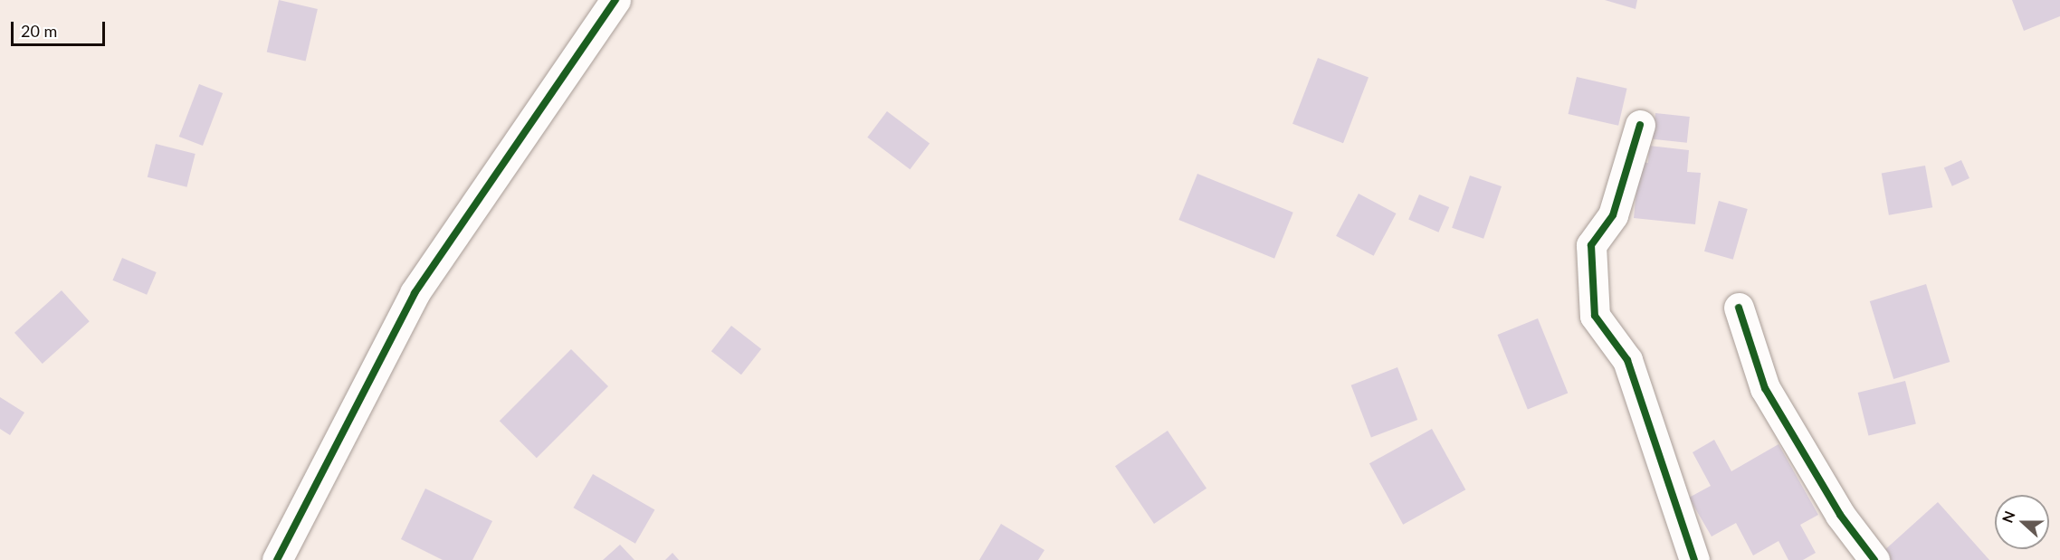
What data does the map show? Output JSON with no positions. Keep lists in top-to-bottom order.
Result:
{
  "scale_bar": "20 m",
  "north": "left"
}
